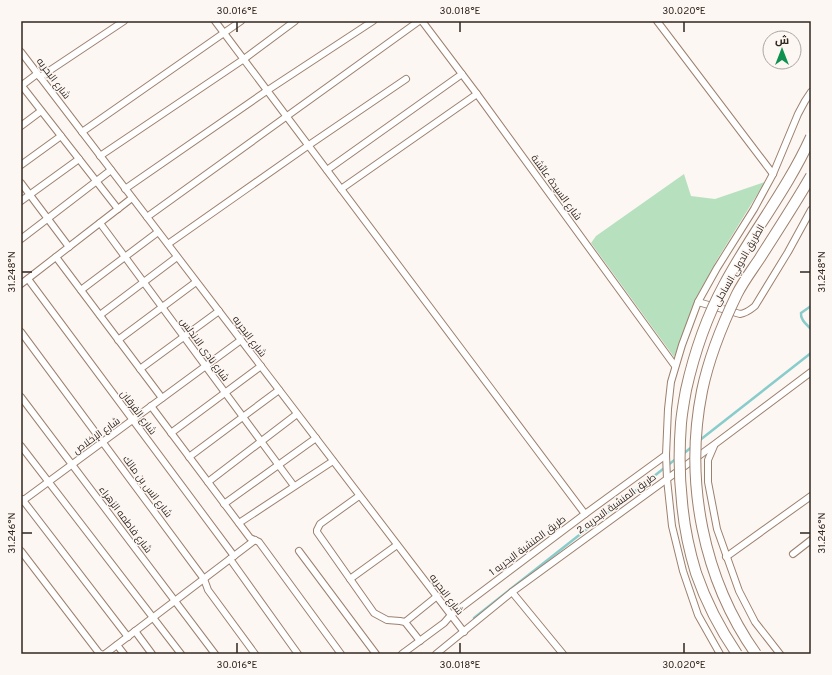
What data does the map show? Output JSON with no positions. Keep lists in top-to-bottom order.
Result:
{
  "streets": {
    "main road": ["الطريق الدولي الساحلى"],
    "street": [
      "شارع البحريه",
      "شارع السيدة عائشة",
      "شارع نادى الاندلس",
      "شارع الفرقان",
      "شارع الإخلاص",
      "شارع انس بن مالك",
      "طريق المنشية البحريه 2",
      "شارع فاطمه الزهراء",
      "طريق المنشية البحريه 1"
    ]
  },
  "crossings": [
    ["شارع البحريه", "شارع الإخلاص"],
    ["شارع البحريه", "طريق المنشية البحريه 2"],
    ["شارع البحريه", "طريق المنشية البحريه 1"],
    ["شارع نادى الاندلس", "شارع الإخلاص"],
    ["شارع الفرقان", "شارع الإخلاص"],
    ["شارع الإخلاص", "شارع انس بن مالك"],
    ["شارع الإخلاص", "شارع فاطمه الزهراء"]
  ],
  "north": "top",
  "coordinates": [
    "30.016°E",
    "30.018°E",
    "30.020°E",
    "31.248°N",
    "31.246°N"
  ]
}
